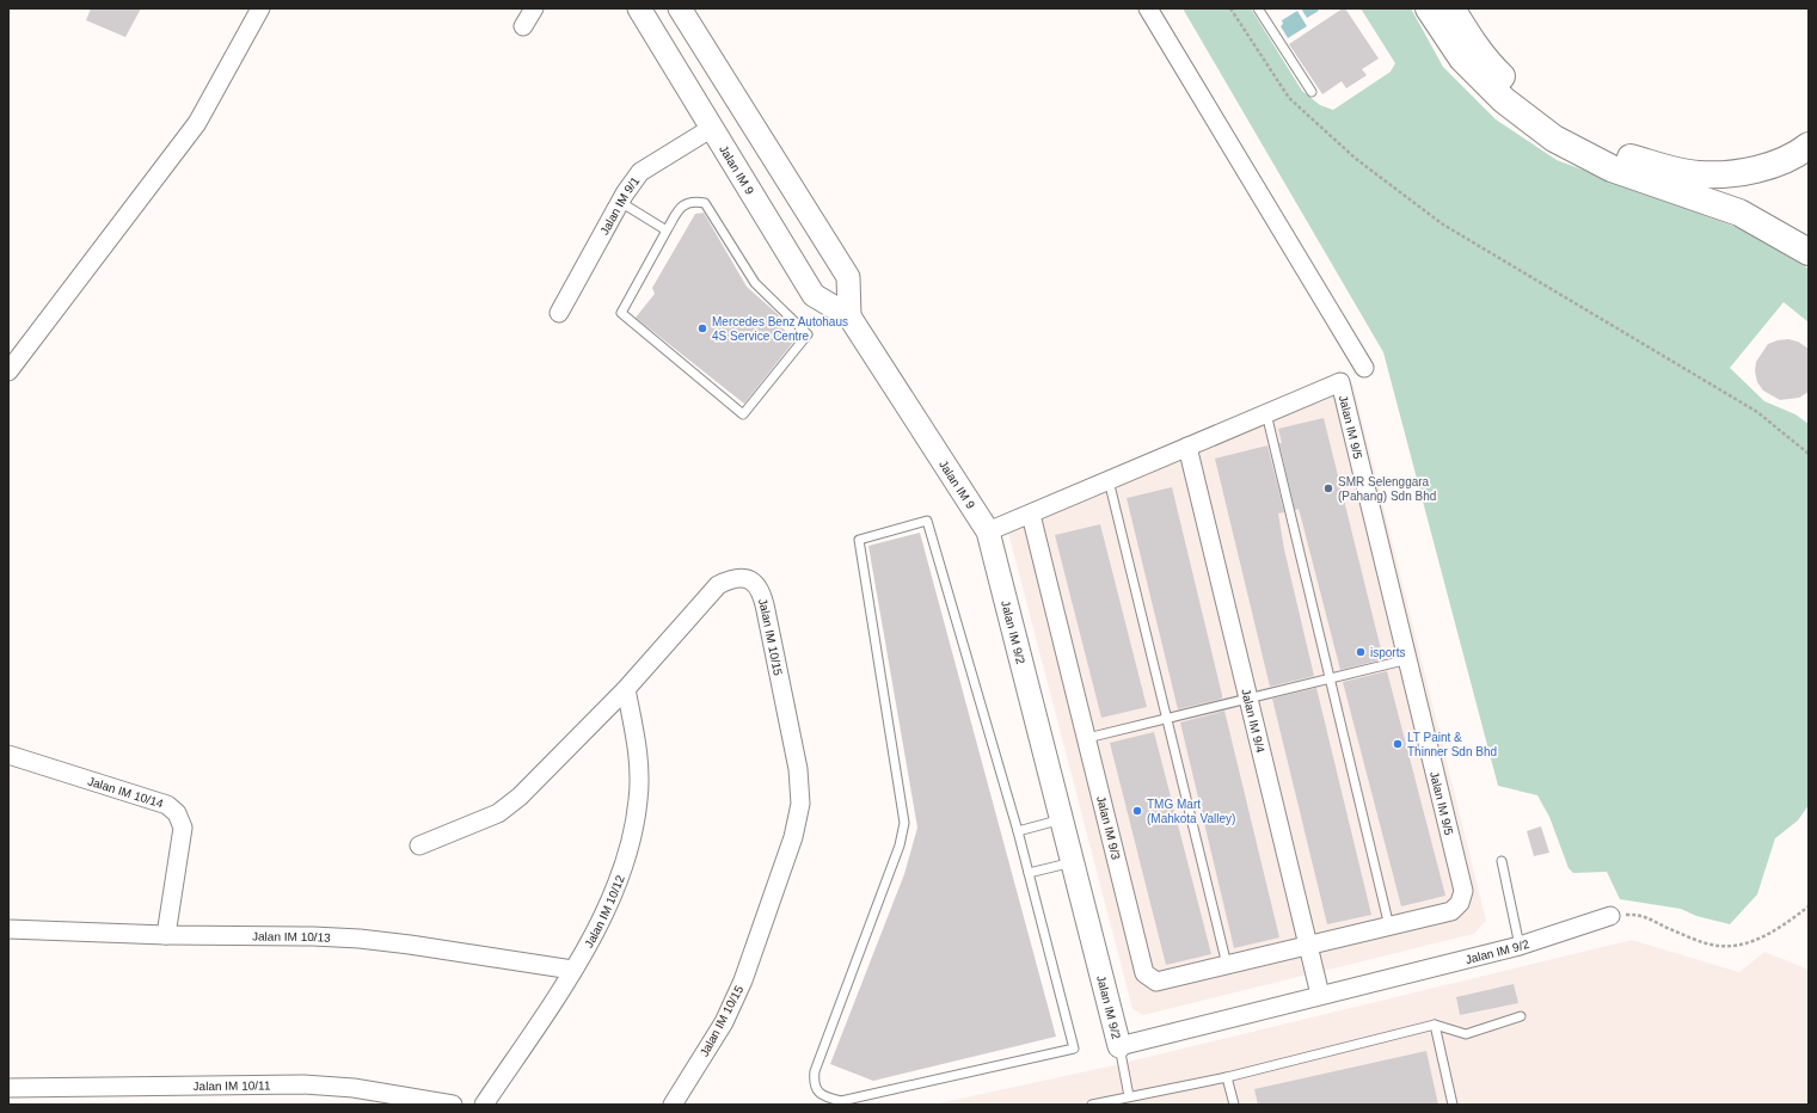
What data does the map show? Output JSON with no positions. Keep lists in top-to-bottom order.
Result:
{
  "streets": {
    "street": [
      "Jalan IM 9",
      "Jalan IM 9/1",
      "Jalan IM 9/5",
      "Jalan IM 9/2",
      "Jalan IM 10/15",
      "Jalan IM 9/4",
      "Jalan IM 10/14",
      "Jalan IM 9/3",
      "Jalan IM 10/12",
      "Jalan IM 10/13",
      "Jalan IM 10/11"
    ]
  },
  "crossings": [
    ["Jalan IM 9", "Jalan IM 9/1"],
    ["Jalan IM 9", "Jalan IM 9/2"],
    ["Jalan IM 9/5", "Jalan IM 9/4"],
    ["Jalan IM 9/5", "Jalan IM 9/3"],
    ["Jalan IM 9/2", "Jalan IM 9/4"],
    ["Jalan IM 10/15", "Jalan IM 10/12"],
    ["Jalan IM 9/4", "Jalan IM 9/3"],
    ["Jalan IM 10/14", "Jalan IM 10/13"],
    ["Jalan IM 10/12", "Jalan IM 10/13"]
  ],
  "places": [
    "Mercedes Benz Autohaus 4S Service Centre",
    "SMR Selenggara (Pahang) Sdn Bhd",
    "isports",
    "LT Paint & Thinner Sdn Bhd",
    "TMG Mart (Mahkota Valley)"
  ]
}
